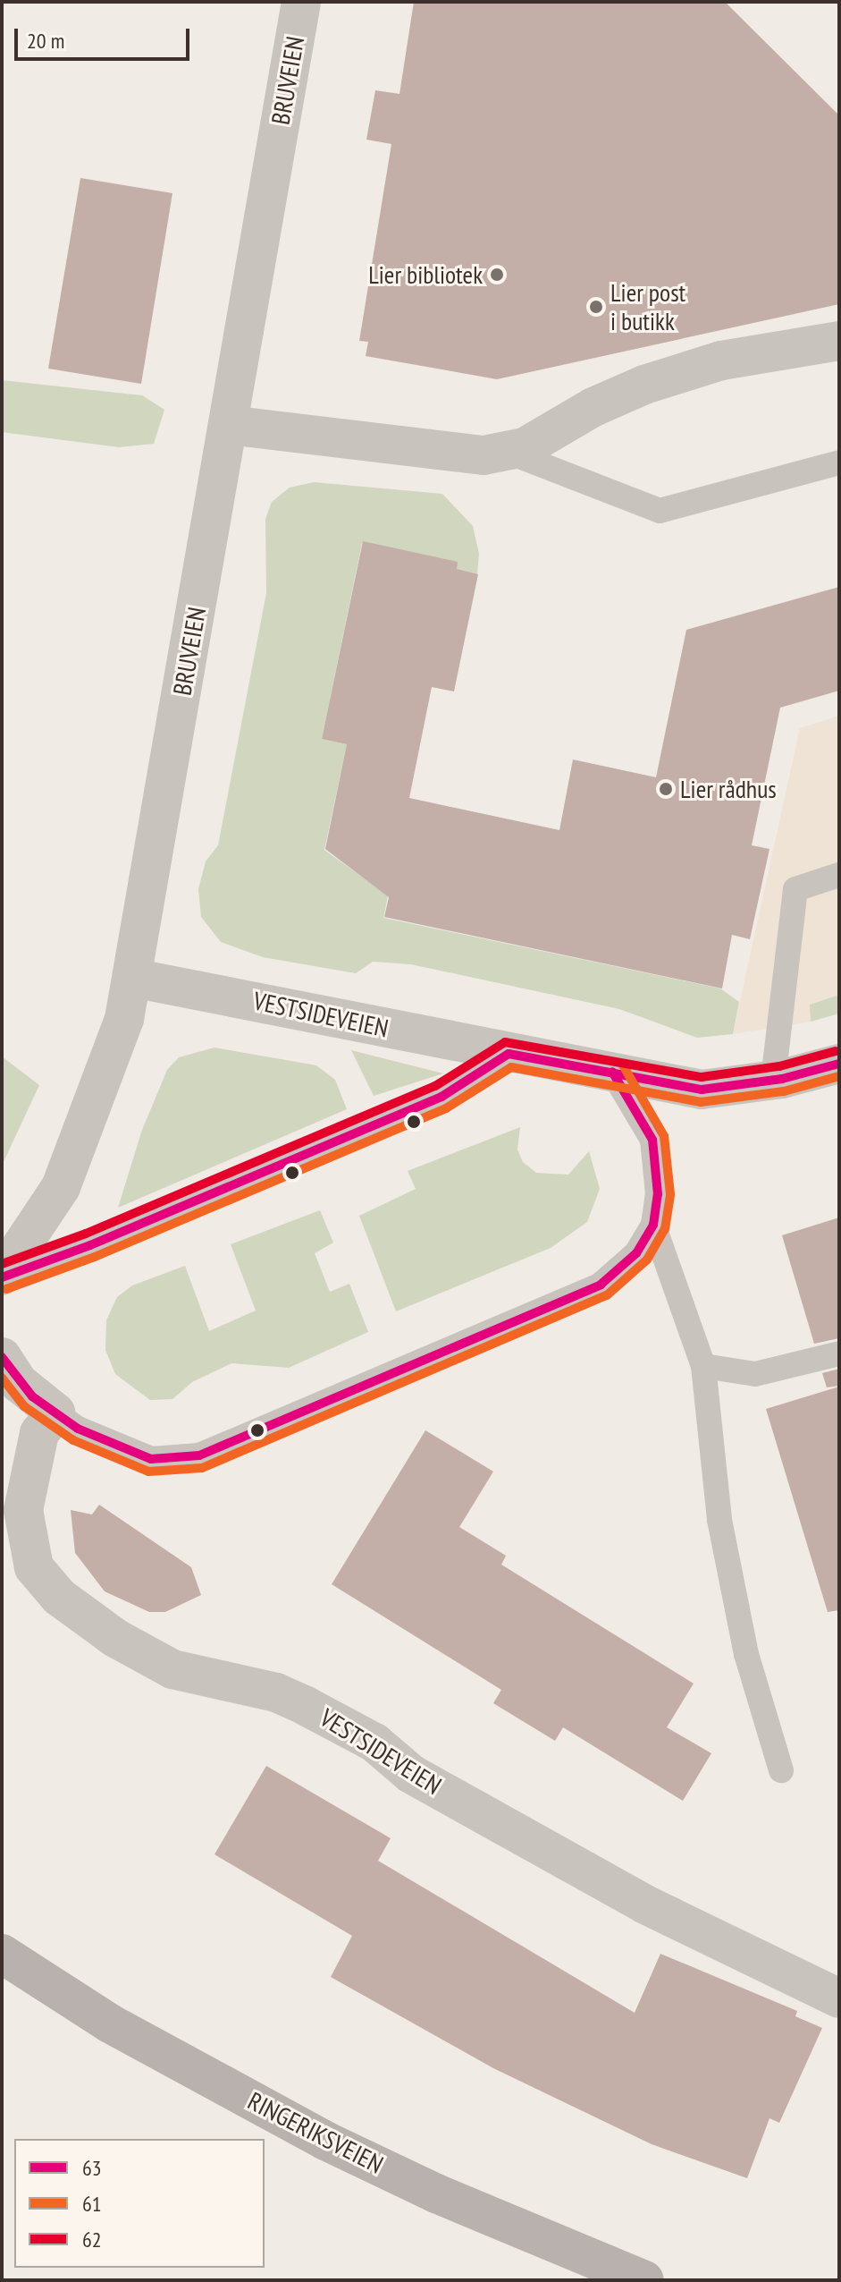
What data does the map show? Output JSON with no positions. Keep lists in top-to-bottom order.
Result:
{
  "streets": {
    "main road": ["RINGERIKSVEIEN"],
    "street": ["BRUVEIEN", "VESTSIDEVEIEN"]
  },
  "crossings": [
    ["BRUVEIEN", "VESTSIDEVEIEN"]
  ],
  "places": ["Lier bibliotek", "Lier post i butikk", "Lier rådhus"],
  "lines": ["transit line 62", "transit line 63", "transit line 61"],
  "legend": ["63", "61", "62"],
  "scale_bar": "20 m"
}
